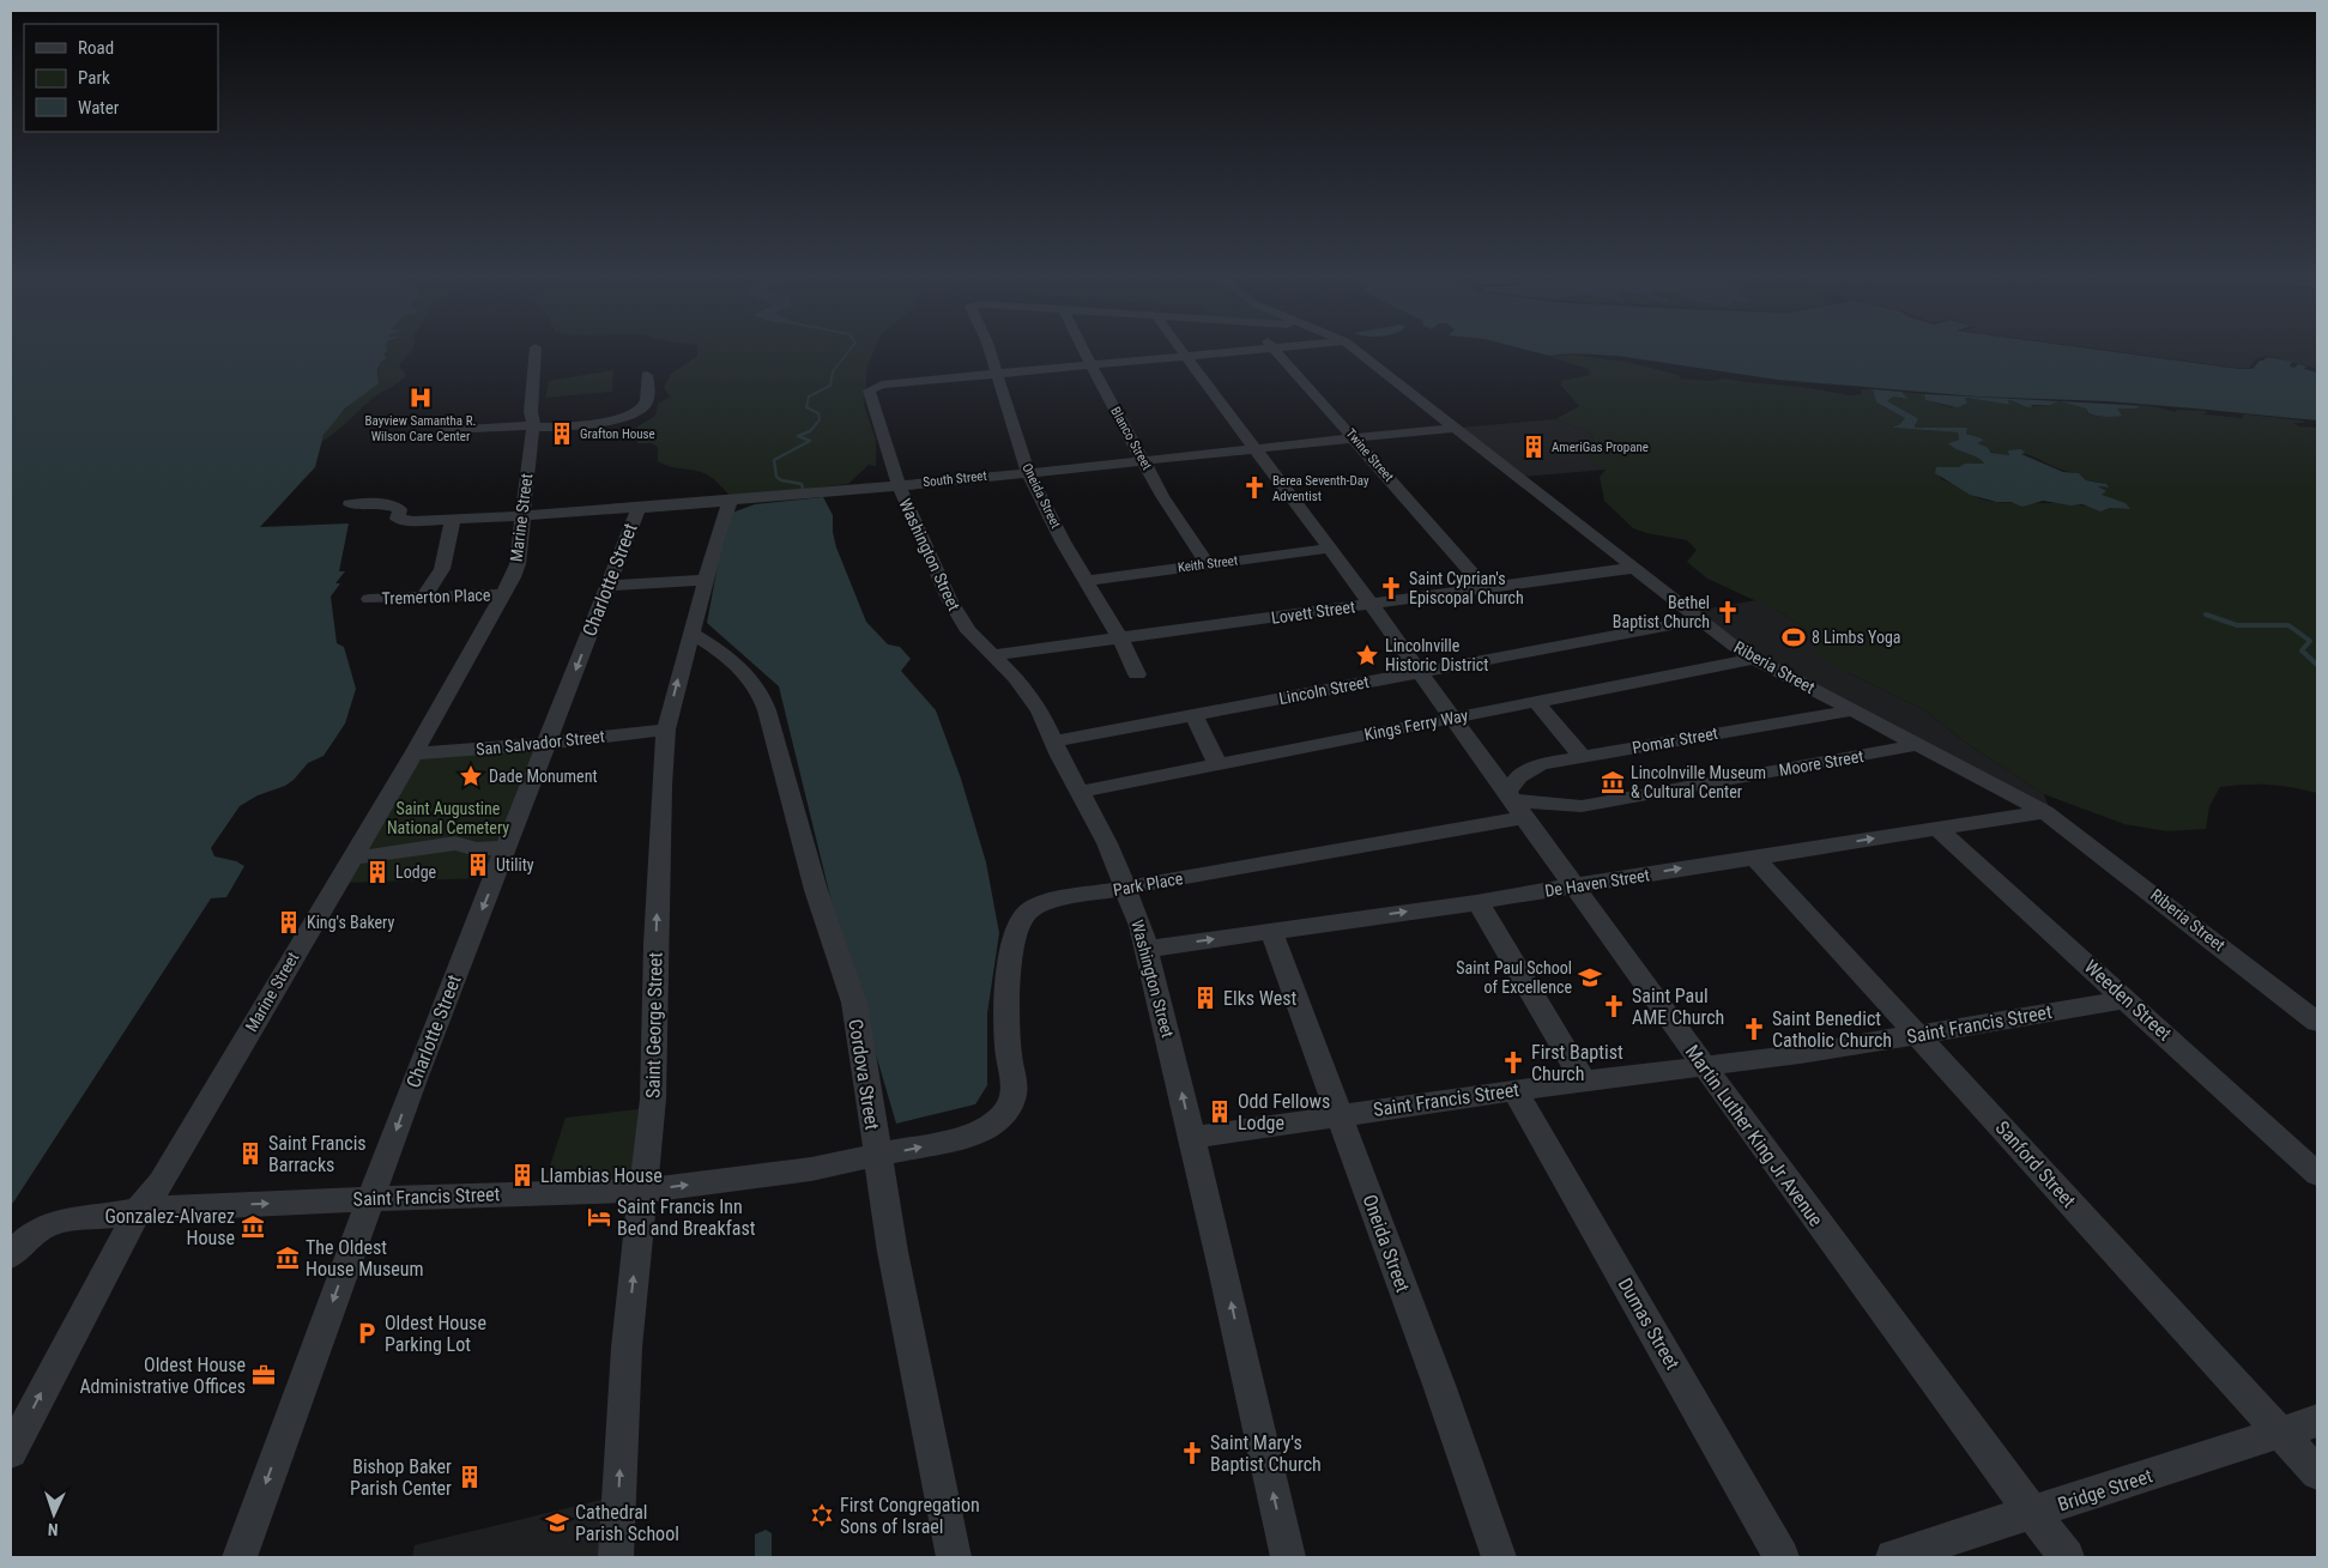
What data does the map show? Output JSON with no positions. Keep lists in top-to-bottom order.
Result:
{
  "streets": {
    "street": [
      "Blanco Street",
      "Twine Street",
      "South Street",
      "Oneida Street",
      "Marine Street",
      "Washington Street",
      "Keith Street",
      "Charlotte Street",
      "Tremerton Place",
      "Lovett Street",
      "Riberia Street",
      "Lincoln Street",
      "Kings Ferry Way",
      "Pomar Street",
      "San Salvador Street",
      "Moore Street",
      "De Haven Street",
      "Park Place",
      "Weeden Street",
      "Saint Francis Street",
      "Saint George Street",
      "Cordova Street",
      "Martin Luther King Jr Avenue",
      "Sanford Street",
      "Dumas Street",
      "Bridge Street"
    ]
  },
  "crossings": [
    ["Blanco Street", "South Street"],
    ["Blanco Street", "Keith Street"],
    ["Twine Street", "South Street"],
    ["Twine Street", "Lovett Street"],
    ["South Street", "Oneida Street"],
    ["South Street", "Marine Street"],
    ["South Street", "Washington Street"],
    ["South Street", "Charlotte Street"],
    ["South Street", "Riberia Street"],
    ["South Street", "Saint George Street"],
    ["South Street", "Martin Luther King Jr Avenue"],
    ["Oneida Street", "Washington Street"],
    ["Oneida Street", "Keith Street"],
    ["Oneida Street", "Lovett Street"],
    ["Oneida Street", "De Haven Street"],
    ["Oneida Street", "Saint Francis Street"],
    ["Marine Street", "Tremerton Place"],
    ["Marine Street", "San Salvador Street"],
    ["Marine Street", "Saint Francis Street"],
    ["Washington Street", "Lovett Street"],
    ["Washington Street", "Lincoln Street"],
    ["Washington Street", "Kings Ferry Way"],
    ["Washington Street", "De Haven Street"],
    ["Washington Street", "Park Place"],
    ["Washington Street", "Saint Francis Street"],
    ["Keith Street", "Martin Luther King Jr Avenue"],
    ["Charlotte Street", "San Salvador Street"],
    ["Charlotte Street", "Saint Francis Street"],
    ["Lovett Street", "Riberia Street"],
    ["Lovett Street", "Martin Luther King Jr Avenue"],
    ["Riberia Street", "Lincoln Street"],
    ["Riberia Street", "Kings Ferry Way"],
    ["Riberia Street", "Pomar Street"],
    ["Riberia Street", "Moore Street"],
    ["Riberia Street", "De Haven Street"],
    ["Lincoln Street", "Martin Luther King Jr Avenue"],
    ["Kings Ferry Way", "Martin Luther King Jr Avenue"],
    ["Pomar Street", "Moore Street"],
    ["Pomar Street", "Park Place"],
    ["Pomar Street", "Martin Luther King Jr Avenue"],
    ["San Salvador Street", "Saint George Street"],
    ["Moore Street", "Park Place"],
    ["Moore Street", "Martin Luther King Jr Avenue"],
    ["De Haven Street", "Weeden Street"],
    ["De Haven Street", "Martin Luther King Jr Avenue"],
    ["De Haven Street", "Sanford Street"],
    ["Park Place", "Saint Francis Street"],
    ["Park Place", "Martin Luther King Jr Avenue"],
    ["Weeden Street", "Saint Francis Street"],
    ["Saint Francis Street", "Saint George Street"],
    ["Saint Francis Street", "Cordova Street"],
    ["Saint Francis Street", "Martin Luther King Jr Avenue"],
    ["Saint Francis Street", "Sanford Street"],
    ["Saint Francis Street", "Dumas Street"],
    ["Saint George Street", "Cordova Street"],
    ["Martin Luther King Jr Avenue", "Bridge Street"],
    ["Sanford Street", "Bridge Street"]
  ],
  "one_way": [
    "Washington Street",
    "Charlotte Street",
    "De Haven Street",
    "Saint George Street"
  ],
  "parks": ["Saint Augustine National Cemetery"],
  "places": {
    "hospital": ["Bayview Samantha R. Wilson Care Center"],
    "building": [
      "Grafton House",
      "AmeriGas Propane",
      "Utility",
      "Lodge",
      "King's Bakery",
      "Elks West",
      "Odd Fellows Lodge",
      "Saint Francis Barracks",
      "Llambias House",
      "Bishop Baker Parish Center"
    ],
    "church": [
      "Berea Seventh-Day Adventist",
      "Saint Cyprian's Episcopal Church",
      "Bethel Baptist Church",
      "Saint Paul AME Church",
      "Saint Benedict Catholic Church",
      "First Baptist Church",
      "Saint Mary's Baptist Church"
    ],
    "sports": ["8 Limbs Yoga"],
    "place": ["Lincolnville Historic District", "Dade Monument"],
    "museum": ["Lincolnville Museum & Cultural Center", "Gonzalez-Alvarez House", "The Oldest House Museum"],
    "school or university": ["Saint Paul School of Excellence", "Cathedral Parish School"],
    "hotel": ["Saint Francis Inn Bed and Breakfast"],
    "parking": ["Oldest House Parking Lot"],
    "office": ["Oldest House Administrative Offices"],
    "synagogue": ["First Congregation Sons of Israel"]
  },
  "legend": ["Road", "Park", "Water"],
  "north": "bottom"
}
